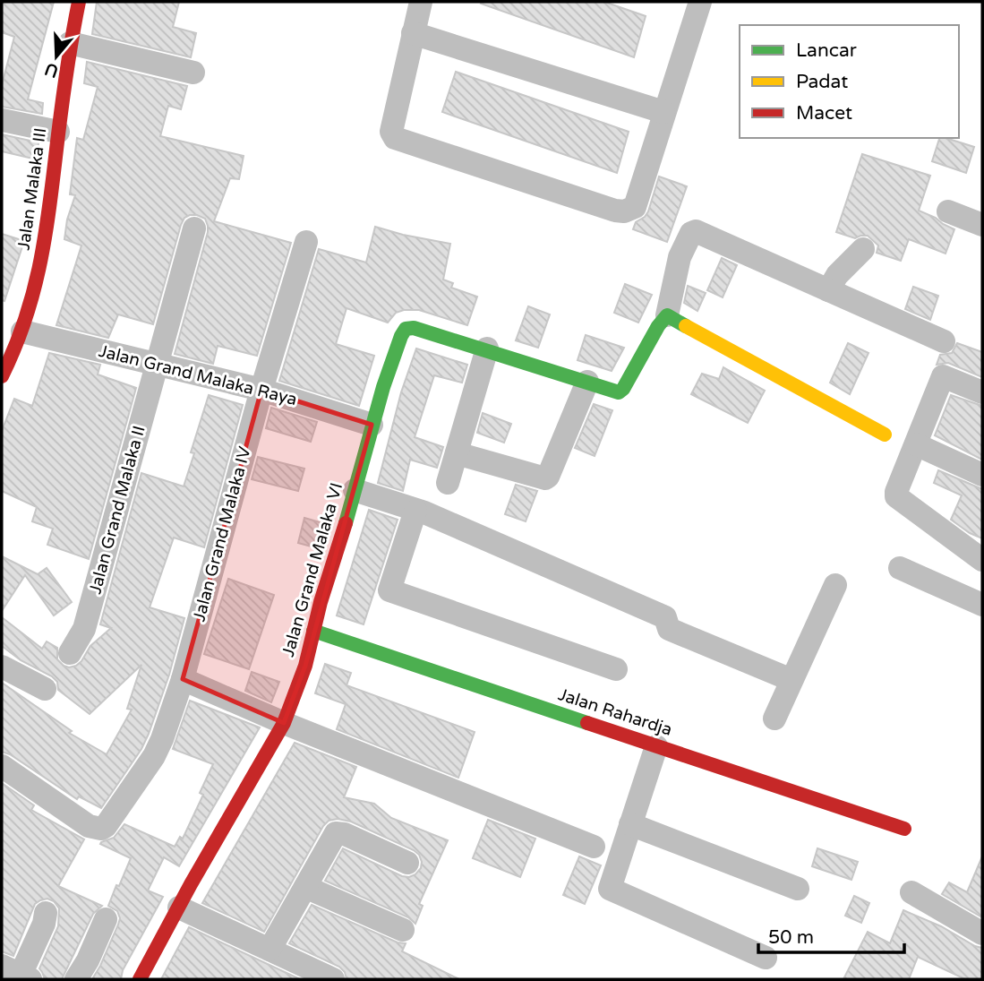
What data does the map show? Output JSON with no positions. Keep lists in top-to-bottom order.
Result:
{
  "streets": {
    "street": [
      "Jalan Malaka III",
      "Jalan Grand Malaka Raya",
      "Jalan Grand Malaka II",
      "Jalan Grand Malaka IV",
      "Jalan Grand Malaka VI",
      "Jalan Rahardja"
    ]
  },
  "crossings": [
    ["Jalan Malaka III", "Jalan Grand Malaka Raya"],
    ["Jalan Grand Malaka Raya", "Jalan Grand Malaka II"],
    ["Jalan Grand Malaka Raya", "Jalan Grand Malaka IV"],
    ["Jalan Grand Malaka Raya", "Jalan Grand Malaka VI"],
    ["Jalan Grand Malaka VI", "Jalan Rahardja"]
  ],
  "legend": ["Lancar", "Padat", "Macet"],
  "scale_bar": "50 m",
  "north": "bottom"
}
